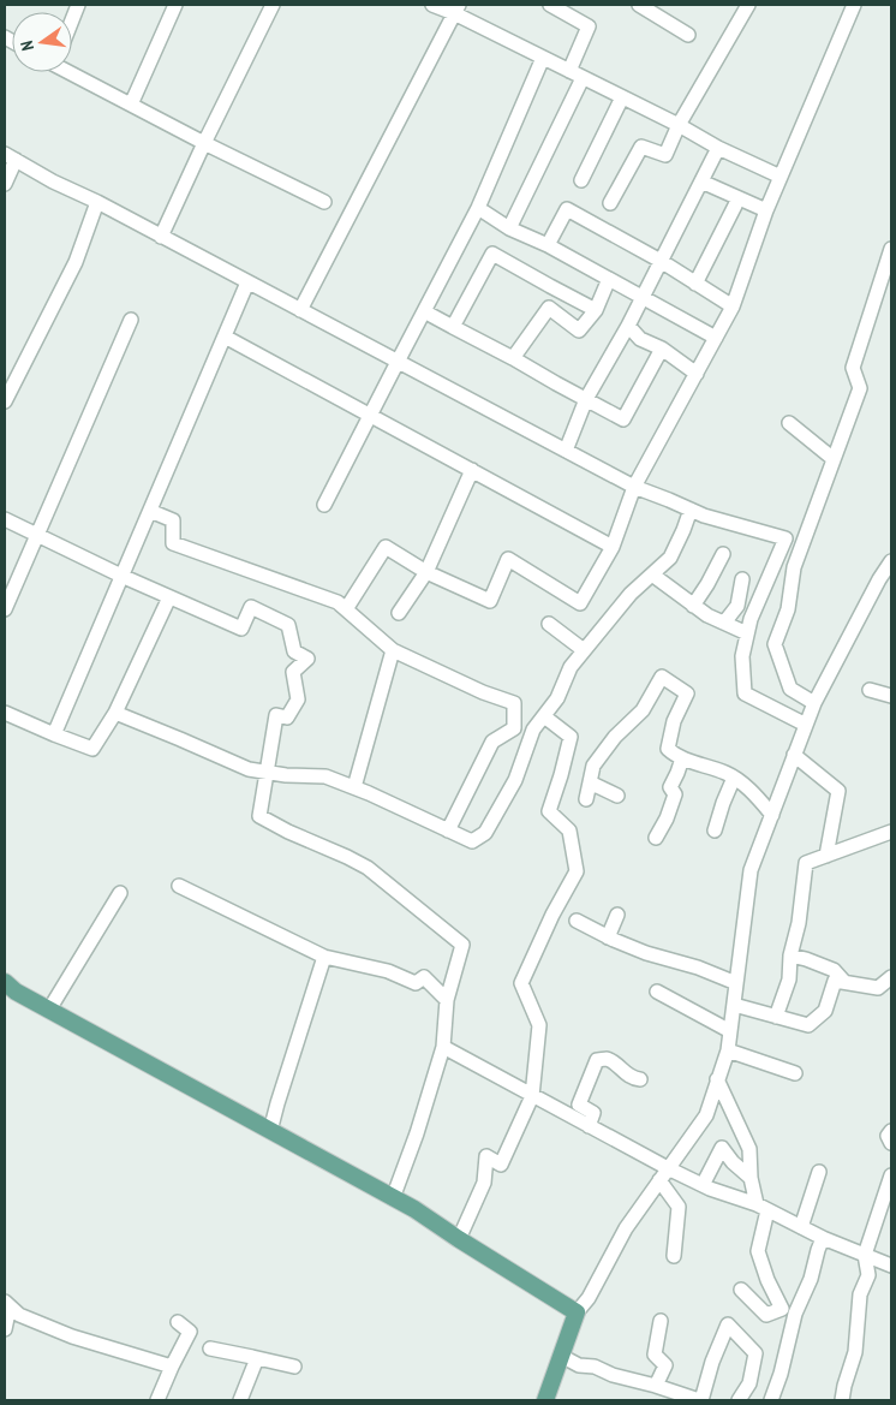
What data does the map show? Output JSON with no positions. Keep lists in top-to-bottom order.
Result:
{
  "north": "left"
}
